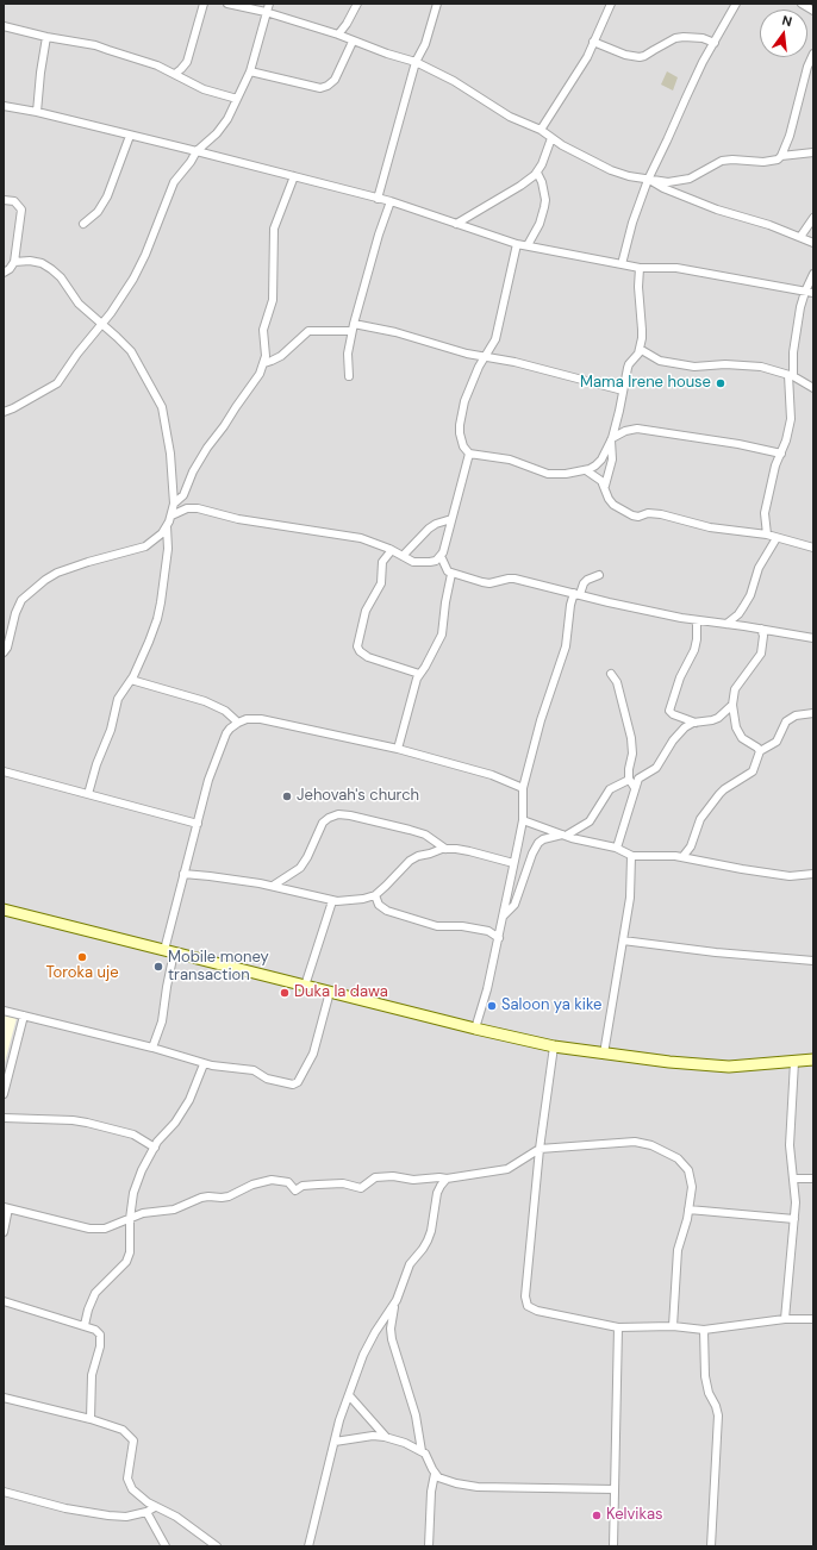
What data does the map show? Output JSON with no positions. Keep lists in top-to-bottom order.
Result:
{
  "places": [
    "Mama Irene house",
    "Jehovah's church",
    "Toroka uje",
    "Mobile money transaction",
    "Duka la dawa",
    "Saloon ya kike",
    "Kelvikas"
  ],
  "north": "top"
}
